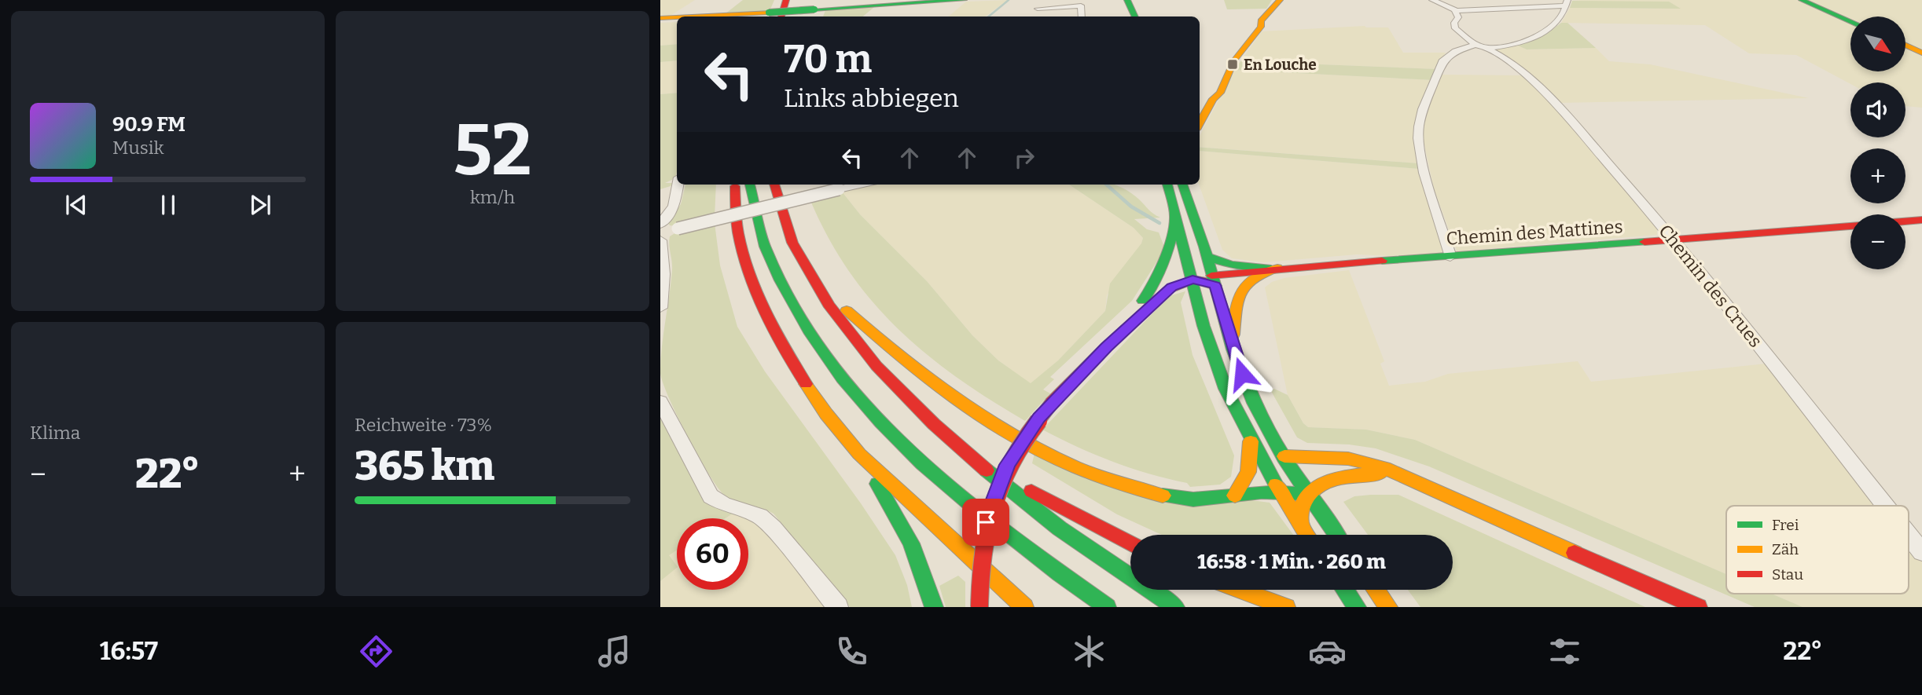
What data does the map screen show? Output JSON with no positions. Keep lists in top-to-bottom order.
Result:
{
  "streets": {
    "main road": ["Chemin des Mattines"],
    "street": ["Chemin des Crues"]
  },
  "crossings": [
    ["Chemin des Mattines", "Chemin des Crues"]
  ],
  "places": {
    "transit": ["En Louche"]
  },
  "legend": ["Frei", "Zäh", "Stau"],
  "north": "bottom right",
  "page": {
    "tile": [
      ["52", "km/h"],
      "Klima",
      ["Reichweite · 73%", "365 km"]
    ],
    "map_buttons": ["+", "−"],
    "turn": ["70 m", "Links abbiegen"],
    "song": ["90.9 FM", "Musik"],
    "heat": ["−", "22°", "+"],
    "limit": "60",
    "trip": "16:58 · 1 Min. · 260 m",
    "tabs": ["16:57", "22°"]
  }
}
